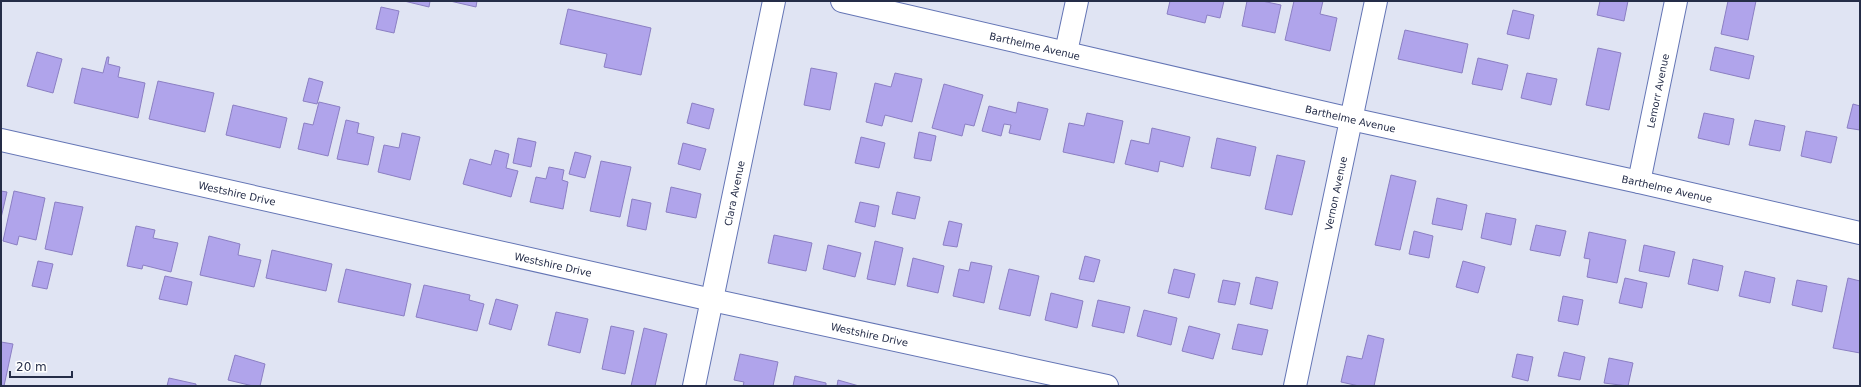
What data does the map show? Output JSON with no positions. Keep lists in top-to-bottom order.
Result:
{
  "streets": {
    "street": [
      "Barthelme Avenue",
      "Lemorr Avenue",
      "Westshire Drive",
      "Clara Avenue",
      "Vernon Avenue"
    ]
  },
  "crossings": [
    ["Barthelme Avenue", "Lemorr Avenue"],
    ["Barthelme Avenue", "Vernon Avenue"],
    ["Westshire Drive", "Clara Avenue"]
  ],
  "scale_bar": "20 m"
}
